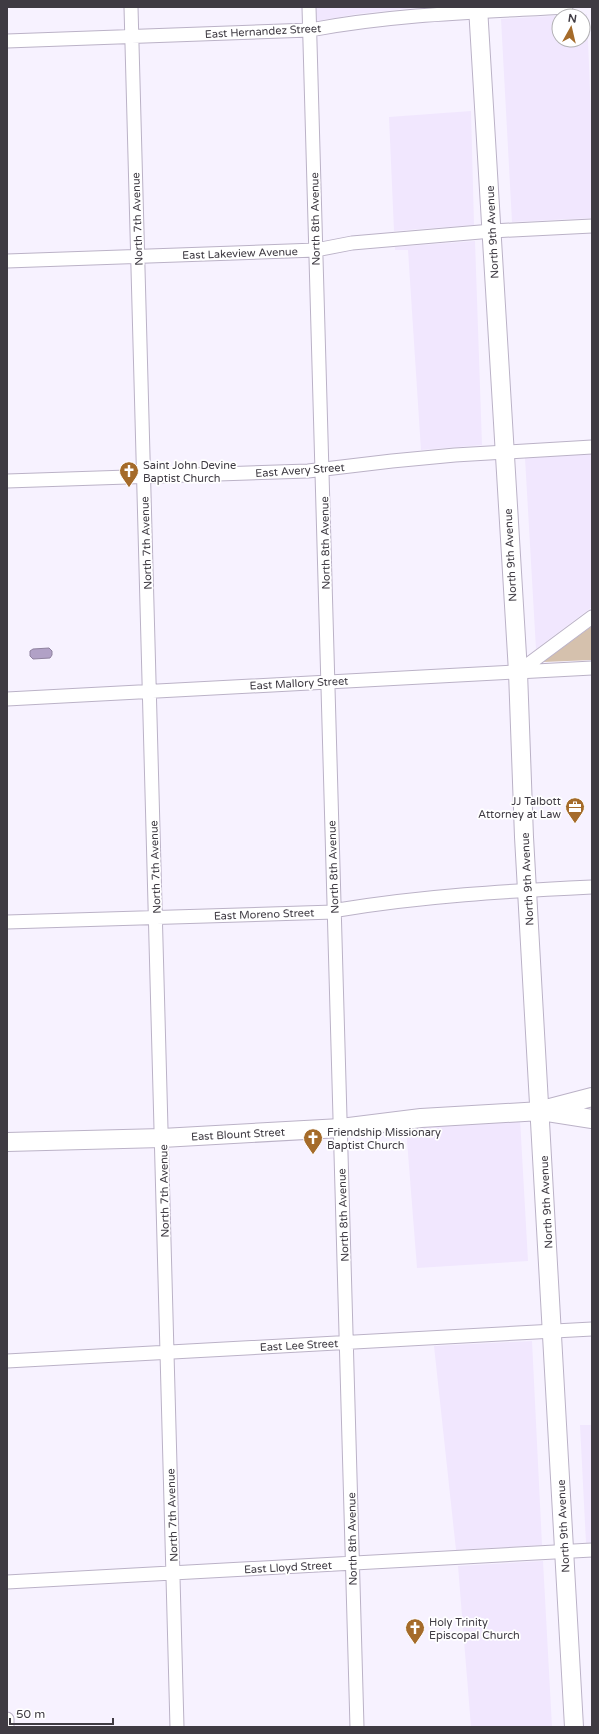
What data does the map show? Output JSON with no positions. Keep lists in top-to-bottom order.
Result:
{
  "streets": {
    "main road": ["North 9th Avenue", "East Blount Street"],
    "street": [
      "East Hernandez Street",
      "North 7th Avenue",
      "North 8th Avenue",
      "East Lakeview Avenue",
      "East Avery Street",
      "East Mallory Street",
      "East Moreno Street",
      "East Lee Street",
      "East Lloyd Street"
    ]
  },
  "crossings": [
    ["East Hernandez Street", "North 7th Avenue"],
    ["East Hernandez Street", "North 8th Avenue"],
    ["East Hernandez Street", "North 9th Avenue"],
    ["North 7th Avenue", "East Lakeview Avenue"],
    ["North 7th Avenue", "East Avery Street"],
    ["North 7th Avenue", "East Mallory Street"],
    ["North 7th Avenue", "East Moreno Street"],
    ["North 7th Avenue", "East Blount Street"],
    ["North 7th Avenue", "East Lee Street"],
    ["North 7th Avenue", "East Lloyd Street"],
    ["North 8th Avenue", "East Lakeview Avenue"],
    ["North 8th Avenue", "East Avery Street"],
    ["North 8th Avenue", "East Mallory Street"],
    ["North 8th Avenue", "East Moreno Street"],
    ["North 8th Avenue", "East Blount Street"],
    ["North 8th Avenue", "East Lee Street"],
    ["North 8th Avenue", "East Lloyd Street"],
    ["North 9th Avenue", "East Lakeview Avenue"],
    ["North 9th Avenue", "East Avery Street"],
    ["North 9th Avenue", "East Mallory Street"],
    ["North 9th Avenue", "East Moreno Street"],
    ["North 9th Avenue", "East Blount Street"],
    ["North 9th Avenue", "East Lee Street"],
    ["North 9th Avenue", "East Lloyd Street"]
  ],
  "places": {
    "church": ["Saint John Devine Baptist Church", "Friendship Missionary Baptist Church", "Holy Trinity Episcopal Church"],
    "office": ["JJ Talbott Attorney at Law"]
  },
  "scale_bar": "50 m",
  "north": "top"
}
